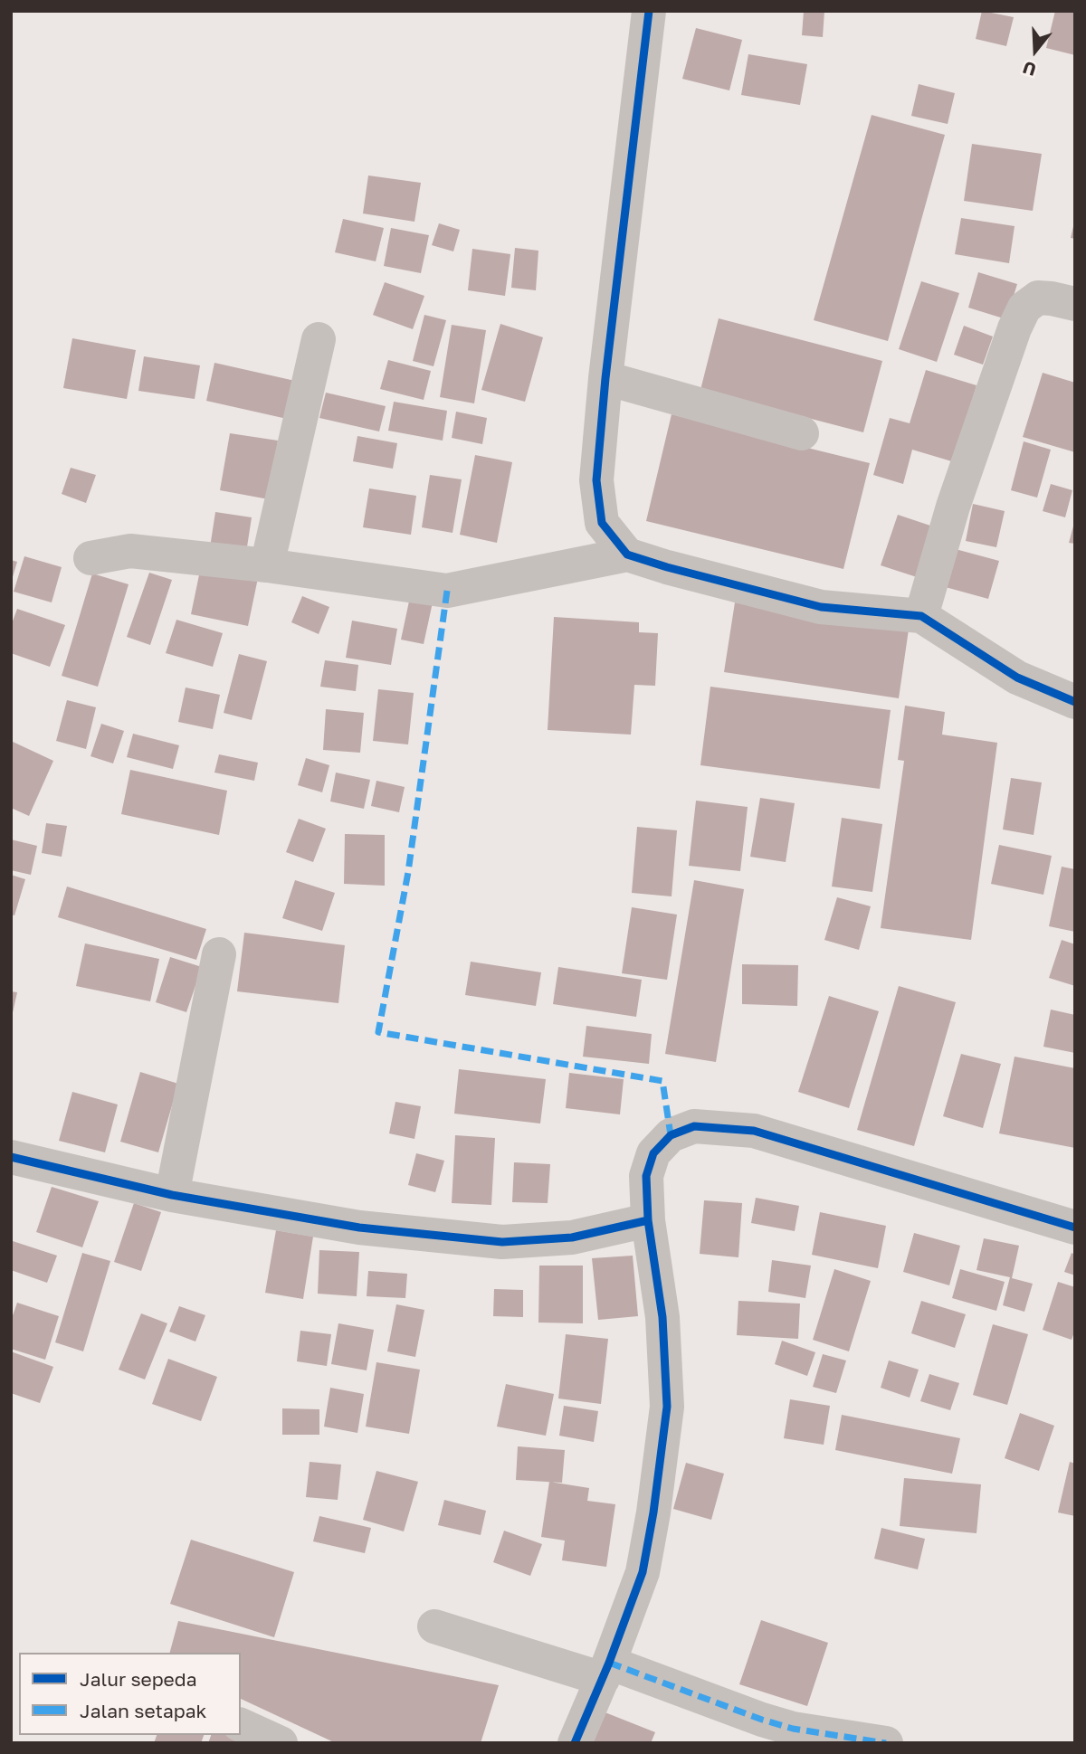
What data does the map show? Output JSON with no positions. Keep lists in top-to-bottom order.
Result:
{
  "legend": ["Jalur sepeda", "Jalan setapak"],
  "north": "bottom"
}
